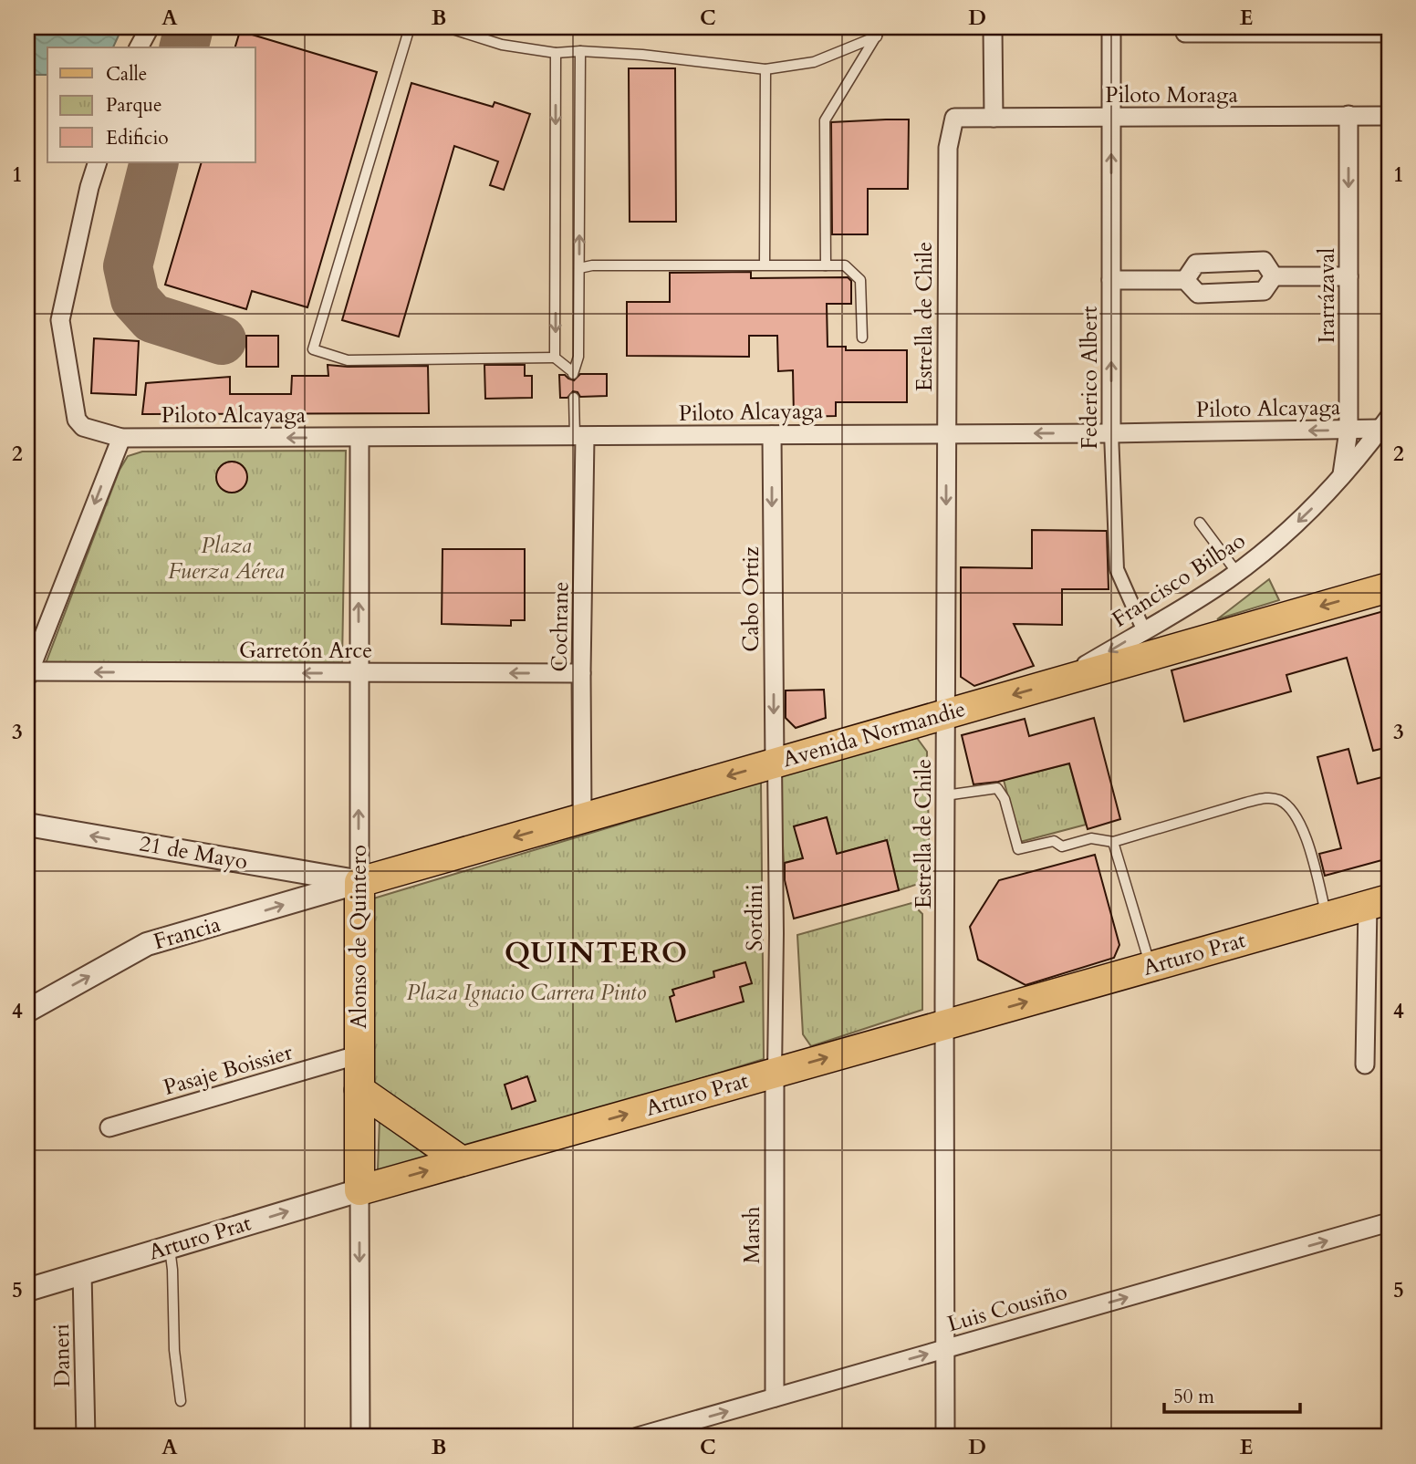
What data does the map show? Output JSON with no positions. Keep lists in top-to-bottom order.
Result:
{
  "streets": {
    "main road": ["Avenida Normandie", "Alonso de Quintero", "Arturo Prat"],
    "street": [
      "Piloto Moraga",
      "Irarrázaval",
      "Estrella de Chile",
      "Federico Albert",
      "Piloto Alcayaga",
      "Francisco Bilbao",
      "Cabo Ortiz",
      "Cochrane",
      "Garretón Arce",
      "21 de Mayo",
      "Sordini",
      "Francia",
      "Pasaje Boissier",
      "Marsh",
      "Luis Cousiño",
      "Daneri"
    ]
  },
  "crossings": [
    ["Piloto Moraga", "Irarrázaval"],
    ["Piloto Moraga", "Estrella de Chile"],
    ["Piloto Moraga", "Federico Albert"],
    ["Irarrázaval", "Piloto Alcayaga"],
    ["Irarrázaval", "Francisco Bilbao"],
    ["Estrella de Chile", "Piloto Alcayaga"],
    ["Estrella de Chile", "Avenida Normandie"],
    ["Estrella de Chile", "Arturo Prat"],
    ["Estrella de Chile", "Luis Cousiño"],
    ["Federico Albert", "Piloto Alcayaga"],
    ["Federico Albert", "Francisco Bilbao"],
    ["Piloto Alcayaga", "Francisco Bilbao"],
    ["Piloto Alcayaga", "Cabo Ortiz"],
    ["Piloto Alcayaga", "Cochrane"],
    ["Piloto Alcayaga", "Alonso de Quintero"],
    ["Francisco Bilbao", "Avenida Normandie"],
    ["Cabo Ortiz", "Avenida Normandie"],
    ["Cabo Ortiz", "Sordini"],
    ["Cochrane", "Garretón Arce"],
    ["Cochrane", "Avenida Normandie"],
    ["Garretón Arce", "Alonso de Quintero"],
    ["Avenida Normandie", "21 de Mayo"],
    ["Avenida Normandie", "Sordini"],
    ["Avenida Normandie", "Francia"],
    ["Avenida Normandie", "Alonso de Quintero"],
    ["21 de Mayo", "Francia"],
    ["21 de Mayo", "Alonso de Quintero"],
    ["Sordini", "Arturo Prat"],
    ["Sordini", "Marsh"],
    ["Francia", "Alonso de Quintero"],
    ["Alonso de Quintero", "Arturo Prat"],
    ["Alonso de Quintero", "Pasaje Boissier"],
    ["Arturo Prat", "Marsh"],
    ["Arturo Prat", "Daneri"],
    ["Marsh", "Luis Cousiño"]
  ],
  "one_way": [
    "Irarrázaval",
    "Federico Albert",
    "Piloto Alcayaga",
    "Francisco Bilbao",
    "Cabo Ortiz",
    "Garretón Arce",
    "Avenida Normandie",
    "21 de Mayo",
    "Francia",
    "Arturo Prat",
    "Luis Cousiño"
  ],
  "districts": ["QUINTERO"],
  "parks": ["Plaza Fuerza Aérea", "Plaza Ignacio Carrera Pinto"],
  "legend": ["Calle", "Parque", "Edificio"],
  "scale_bar": "50 m",
  "grid": {
    "columns": [
      "A",
      "B",
      "C",
      "D",
      "E"
    ],
    "rows": [
      "1",
      "2",
      "3",
      "4",
      "5"
    ]
  }
}
